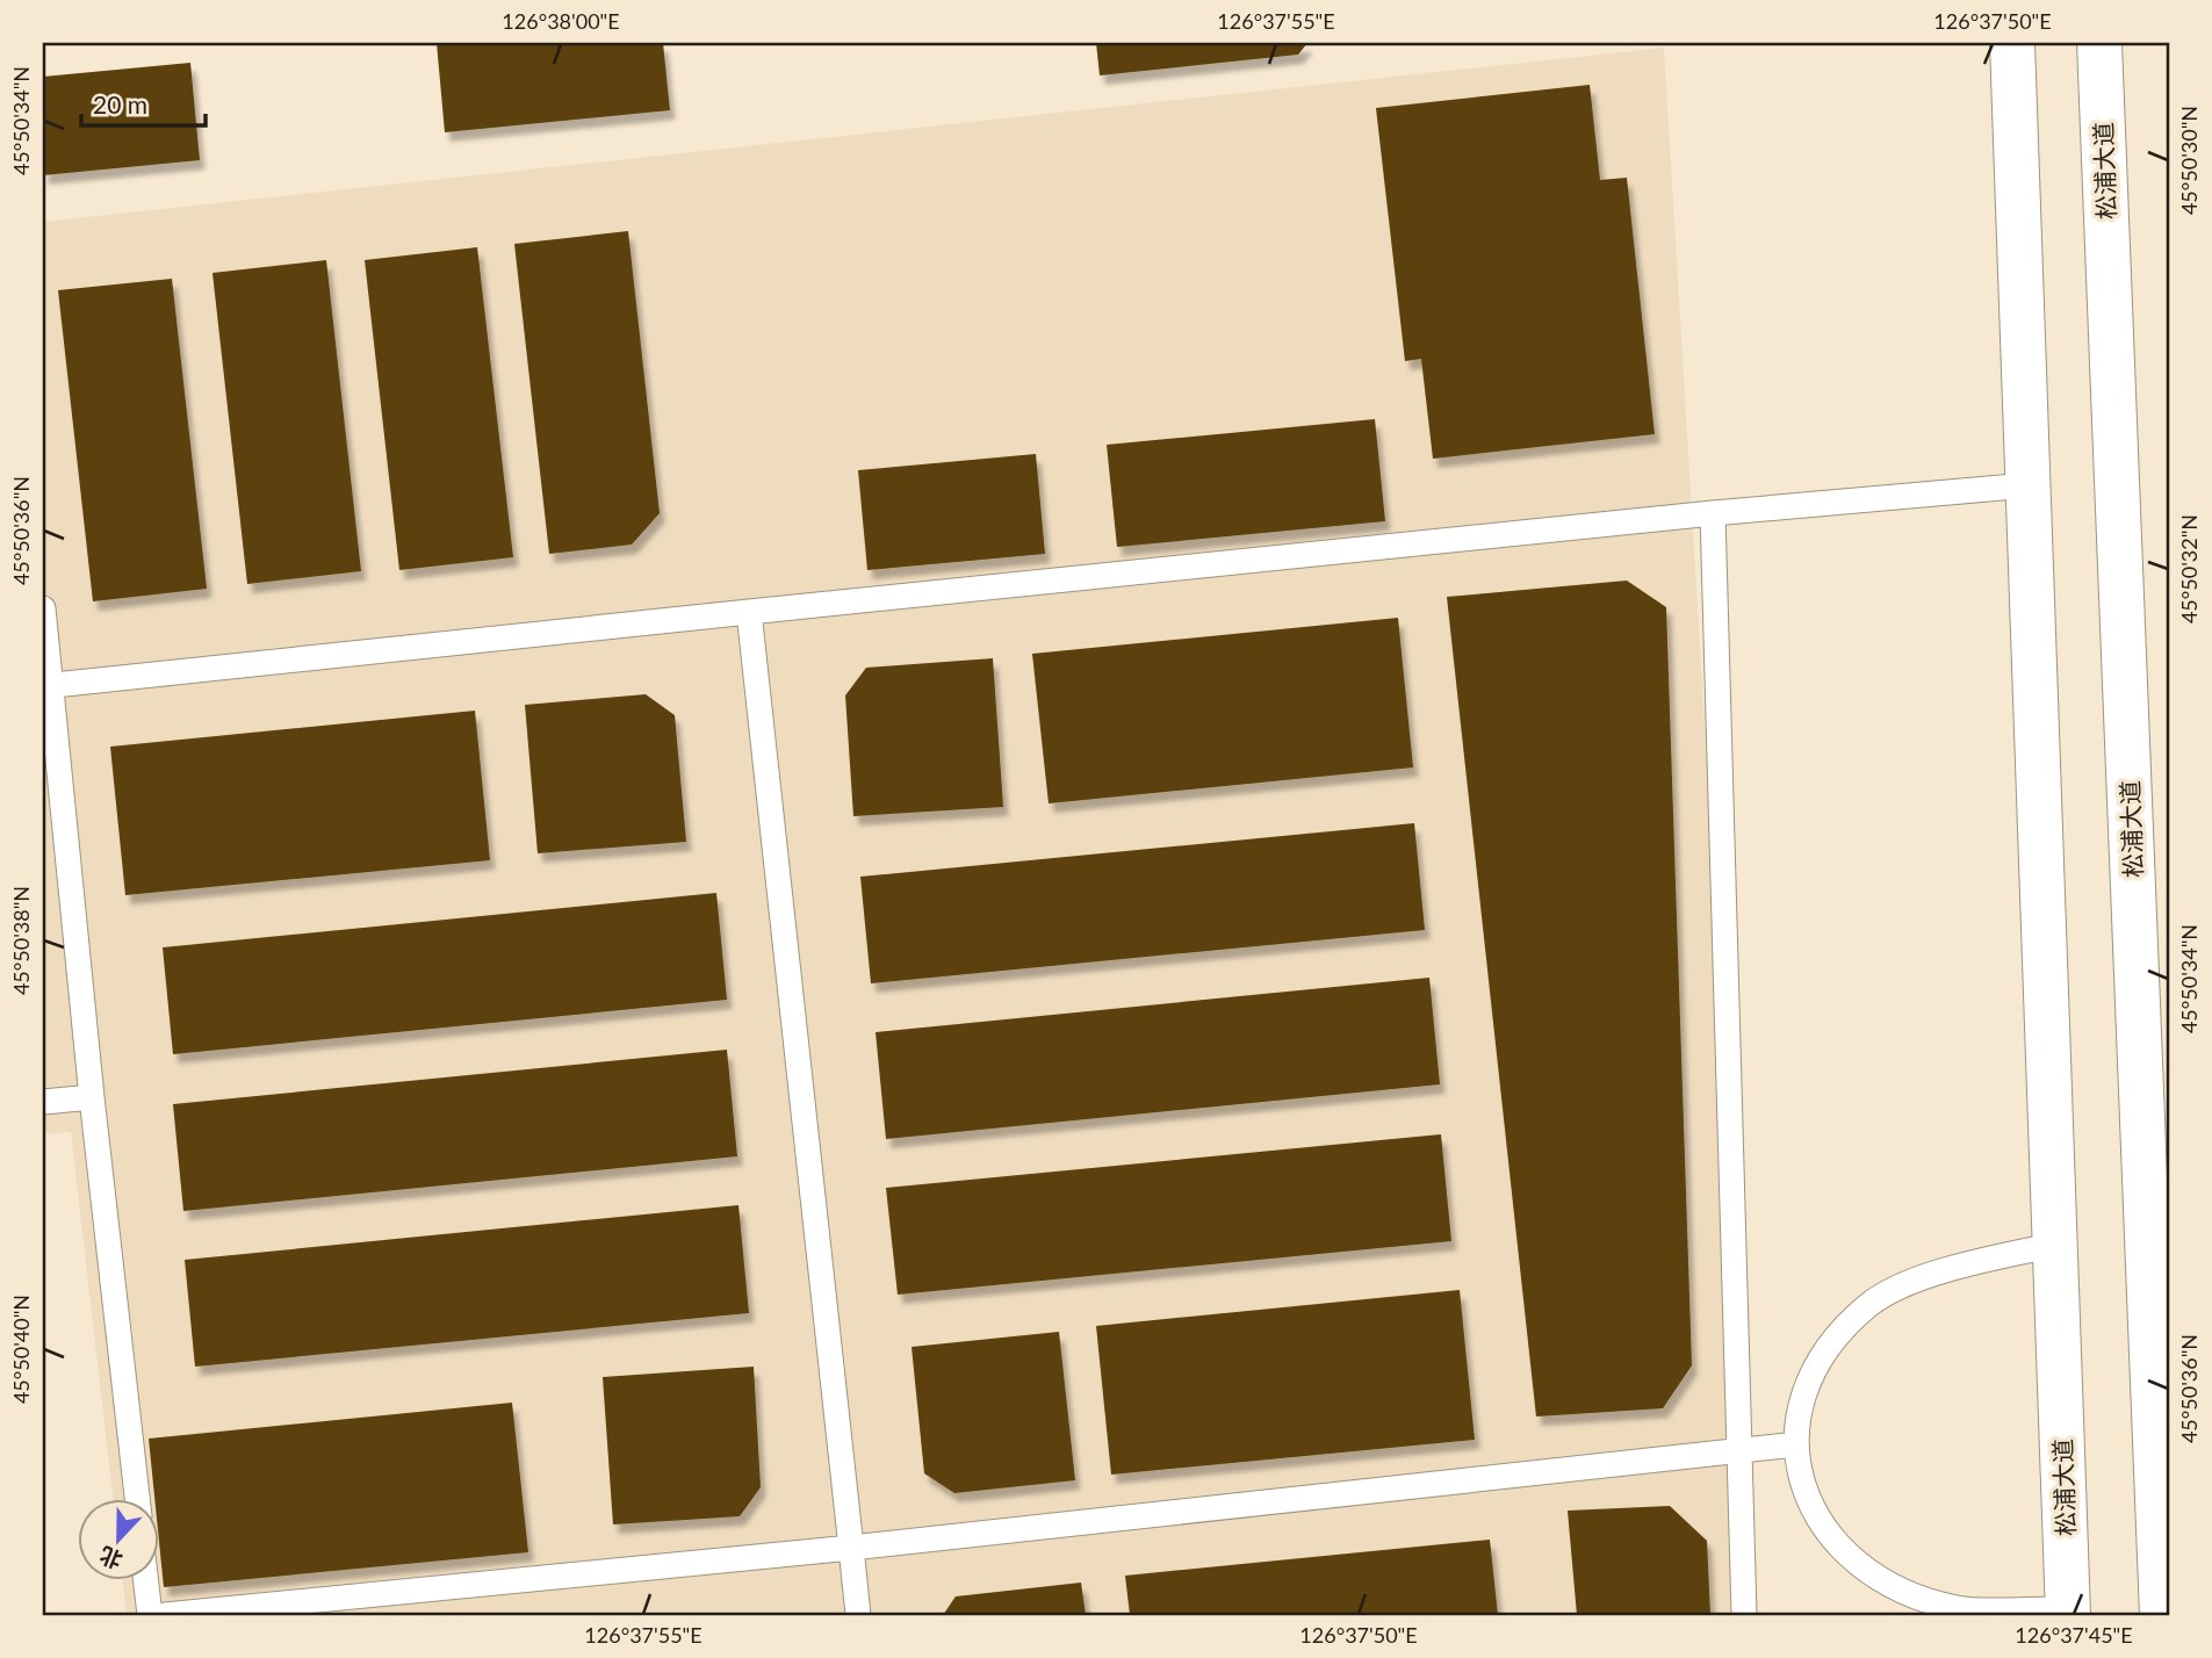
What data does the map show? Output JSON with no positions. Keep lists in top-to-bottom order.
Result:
{
  "streets": {
    "highway": ["松浦大道"]
  },
  "scale_bar": "20 m",
  "north": "bottom",
  "coordinates": [
    "126°38'00\"E",
    "126°37'55\"E",
    "126°37'50\"E",
    "45°50'34\"N",
    "45°50'30\"N",
    "45°50'36\"N",
    "45°50'32\"N",
    "45°50'38\"N",
    "45°50'40\"N",
    "126°37'45\"E"
  ]
}
